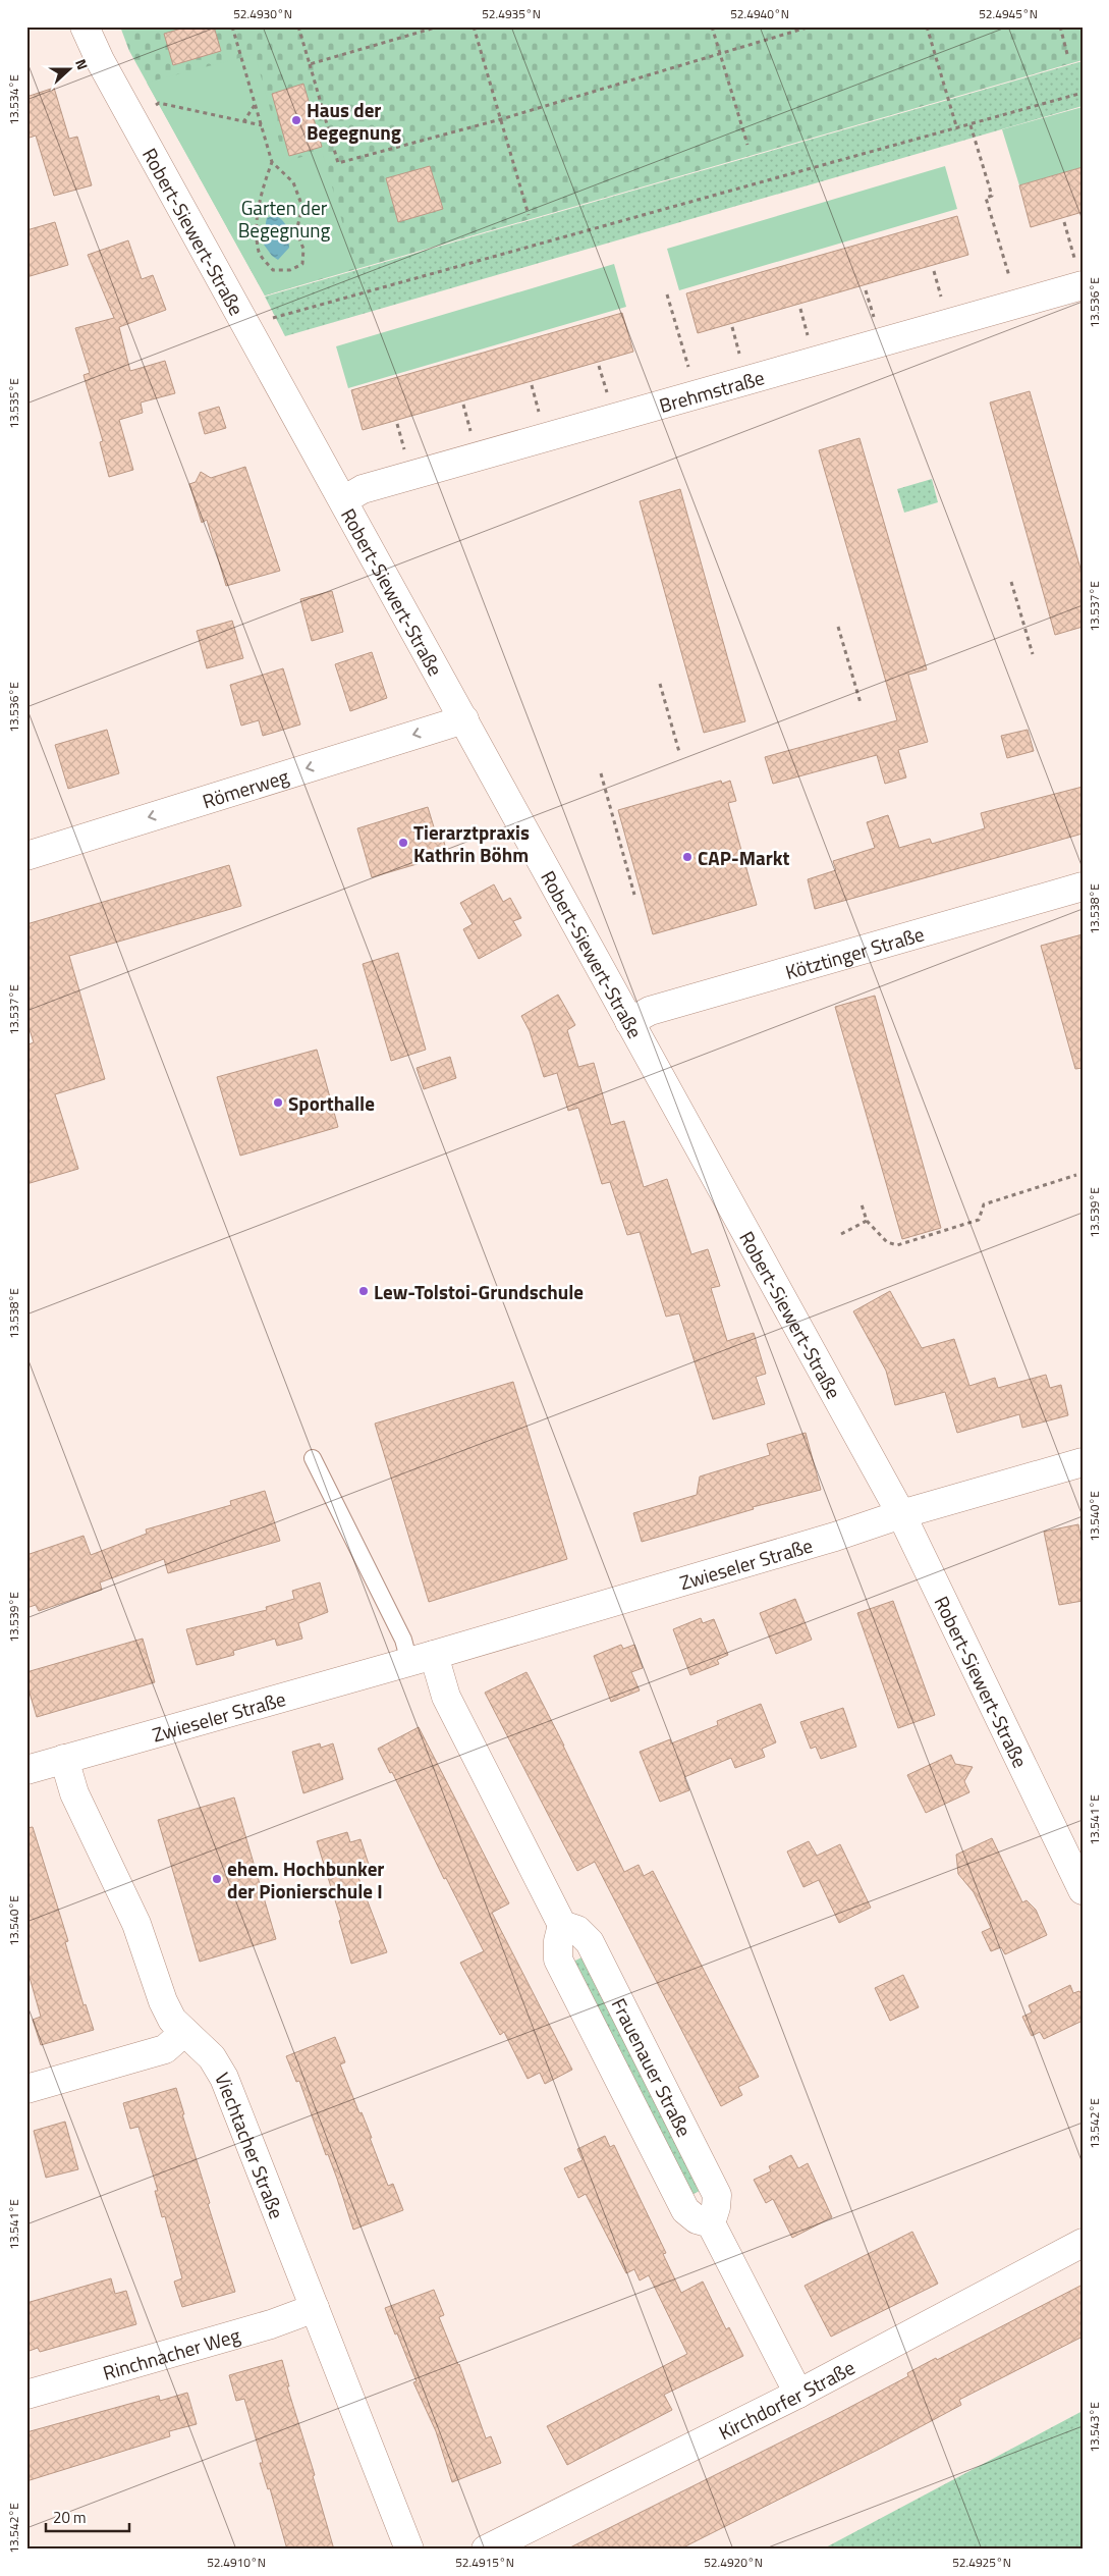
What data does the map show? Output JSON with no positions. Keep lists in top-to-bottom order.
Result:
{
  "streets": {
    "street": [
      "Robert-Siewert-Straße",
      "Brehmstraße",
      "Römerweg",
      "Kötztinger Straße",
      "Zwieseler Straße",
      "Frauenauer Straße",
      "Viechtacher Straße",
      "Rinchnacher Weg",
      "Kirchdorfer Straße"
    ]
  },
  "crossings": [
    ["Robert-Siewert-Straße", "Brehmstraße"],
    ["Robert-Siewert-Straße", "Römerweg"],
    ["Robert-Siewert-Straße", "Kötztinger Straße"],
    ["Robert-Siewert-Straße", "Zwieseler Straße"],
    ["Zwieseler Straße", "Frauenauer Straße"],
    ["Zwieseler Straße", "Viechtacher Straße"],
    ["Frauenauer Straße", "Kirchdorfer Straße"],
    ["Viechtacher Straße", "Rinchnacher Weg"]
  ],
  "one_way": ["Römerweg"],
  "parks": ["Garten der Begegnung"],
  "places": [
    "Haus der Begegnung",
    "Tierarztpraxis Kathrin Böhm",
    "CAP-Markt",
    "Sporthalle",
    "Lew-Tolstoi-Grundschule",
    "ehem. Hochbunker der Pionierschule I"
  ],
  "scale_bar": "20 m",
  "north": "right",
  "coordinates": [
    "52.4930°N",
    "52.4935°N",
    "52.4940°N",
    "52.4945°N",
    "13.534°E",
    "13.536°E",
    "13.535°E",
    "13.537°E",
    "13.538°E",
    "13.539°E",
    "13.540°E",
    "13.541°E",
    "13.542°E",
    "13.543°E",
    "52.4910°N",
    "52.4915°N",
    "52.4920°N",
    "52.4925°N"
  ]
}
